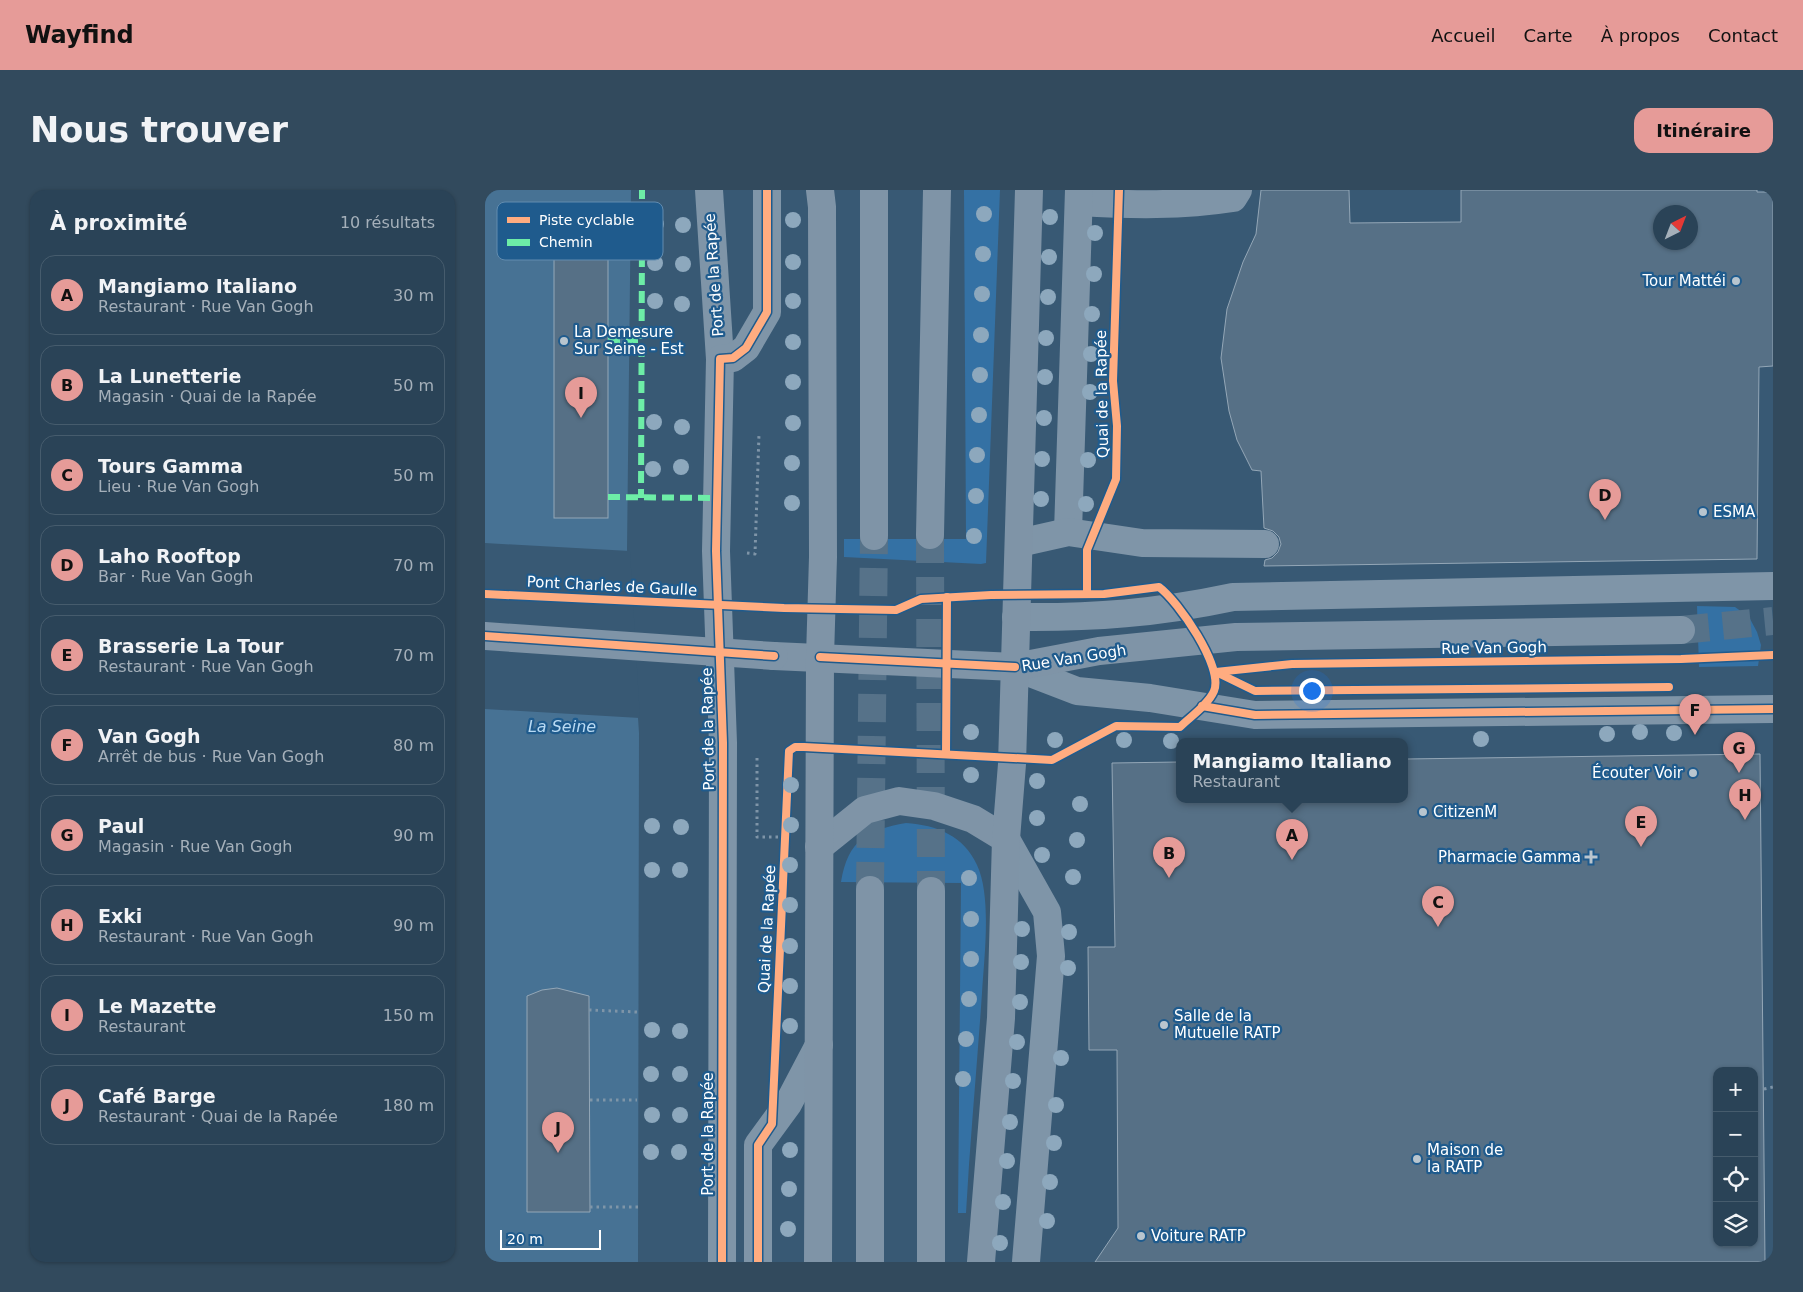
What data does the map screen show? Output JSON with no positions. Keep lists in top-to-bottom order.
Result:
{
  "streets": {
    "main road": ["Rue Van Gogh"],
    "street": ["Port de la Rapée", "Quai de la Rapée"],
    "cycle path": ["Pont Charles de Gaulle"]
  },
  "water": ["La Seine"],
  "places": {
    "other": [
      "Tour Mattéi",
      "La Demesure Sur Seine - Est",
      "ESMA",
      "Écouter Voir",
      "CitizenM",
      "Salle de la Mutuelle RATP",
      "Maison de la RATP",
      "Voiture RATP"
    ],
    "health": ["Pharmacie Gamma"]
  },
  "legend": ["Piste cyclable", "Chemin"],
  "scale_bar": "20 m",
  "north": "top right",
  "page": {
    "header": "Wayfind",
    "nav": [
      "Accueil",
      "Carte",
      "À propos",
      "Contact"
    ],
    "buttons": "Itinéraire",
    "title": "Nous trouver",
    "heading": ["À proximité", "10 résultats"],
    "list": [
      {
        "mark": "A",
        "name": "Mangiamo Italiano",
        "note": "Restaurant · Rue Van Gogh",
        "value": "30 m"
      },
      {
        "mark": "B",
        "name": "La Lunetterie",
        "note": "Magasin · Quai de la Rapée",
        "value": "50 m"
      },
      {
        "mark": "C",
        "name": "Tours Gamma",
        "note": "Lieu · Rue Van Gogh",
        "value": "50 m"
      },
      {
        "mark": "D",
        "name": "Laho Rooftop",
        "note": "Bar · Rue Van Gogh",
        "value": "70 m"
      },
      {
        "mark": "E",
        "name": "Brasserie La Tour",
        "note": "Restaurant · Rue Van Gogh",
        "value": "70 m"
      },
      {
        "mark": "F",
        "name": "Van Gogh",
        "note": "Arrêt de bus · Rue Van Gogh",
        "value": "80 m"
      },
      {
        "mark": "G",
        "name": "Paul",
        "note": "Magasin · Rue Van Gogh",
        "value": "90 m"
      },
      {
        "mark": "H",
        "name": "Exki",
        "note": "Restaurant · Rue Van Gogh",
        "value": "90 m"
      },
      {
        "mark": "I",
        "name": "Le Mazette",
        "note": "Restaurant",
        "value": "150 m"
      },
      {
        "mark": "J",
        "name": "Café Barge",
        "note": "Restaurant · Quai de la Rapée",
        "value": "180 m"
      }
    ],
    "pins": [
      "I",
      "D",
      "F",
      "G",
      "H",
      "E",
      "A",
      "B",
      "C",
      "J"
    ],
    "popup": ["Mangiamo Italiano", "Restaurant"],
    "map_buttons": ["+", "−"],
    "scale": "20 m"
  }
}
